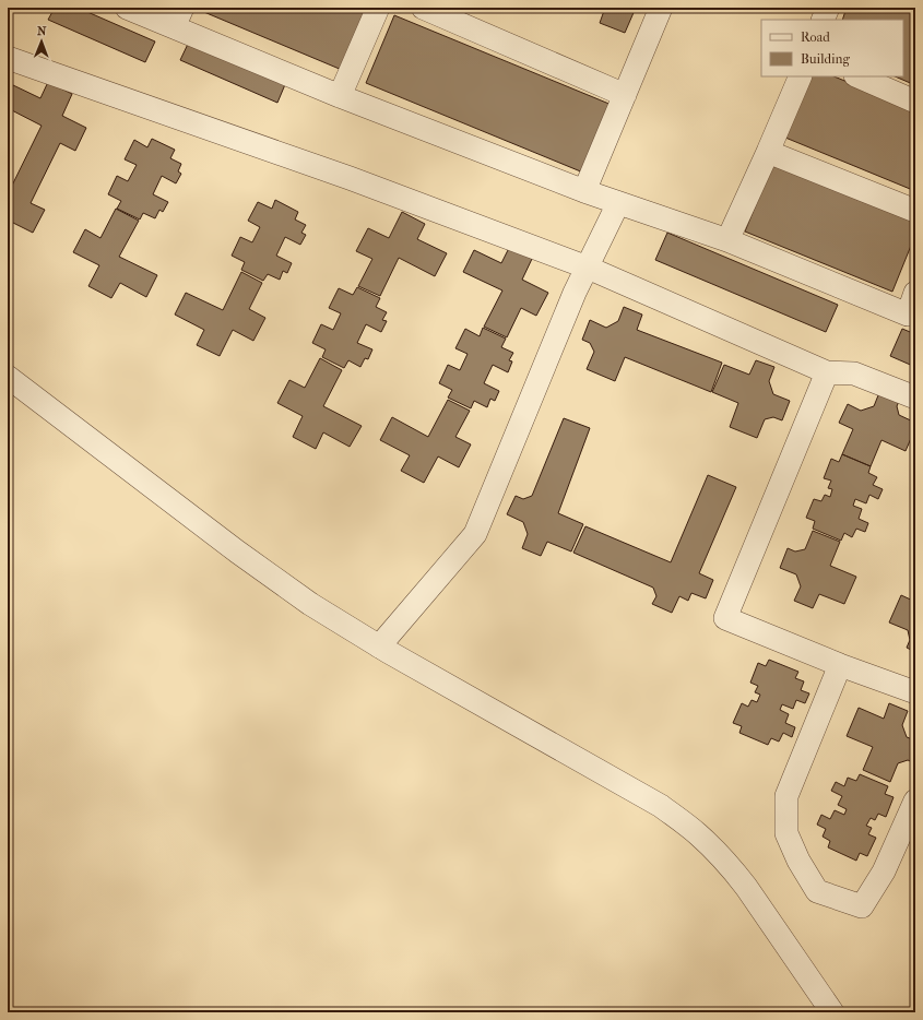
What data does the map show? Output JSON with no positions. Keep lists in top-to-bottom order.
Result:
{
  "legend": ["Road", "Building"],
  "north": "top"
}
